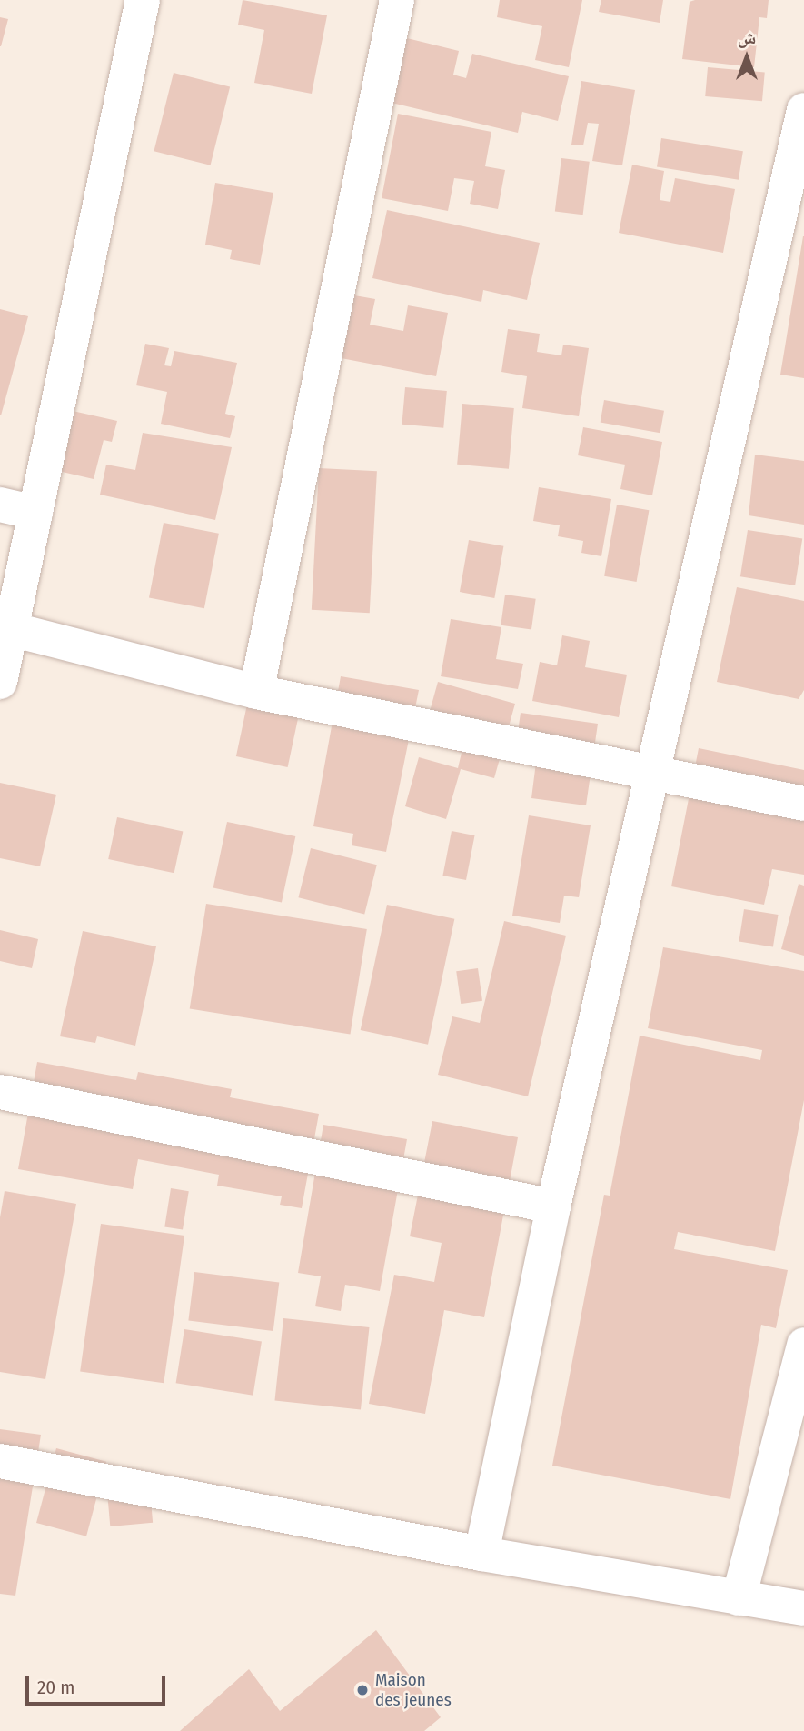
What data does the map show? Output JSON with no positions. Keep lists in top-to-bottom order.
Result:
{
  "places": ["Maison des jeunes"],
  "scale_bar": "20 m",
  "north": "top"
}
